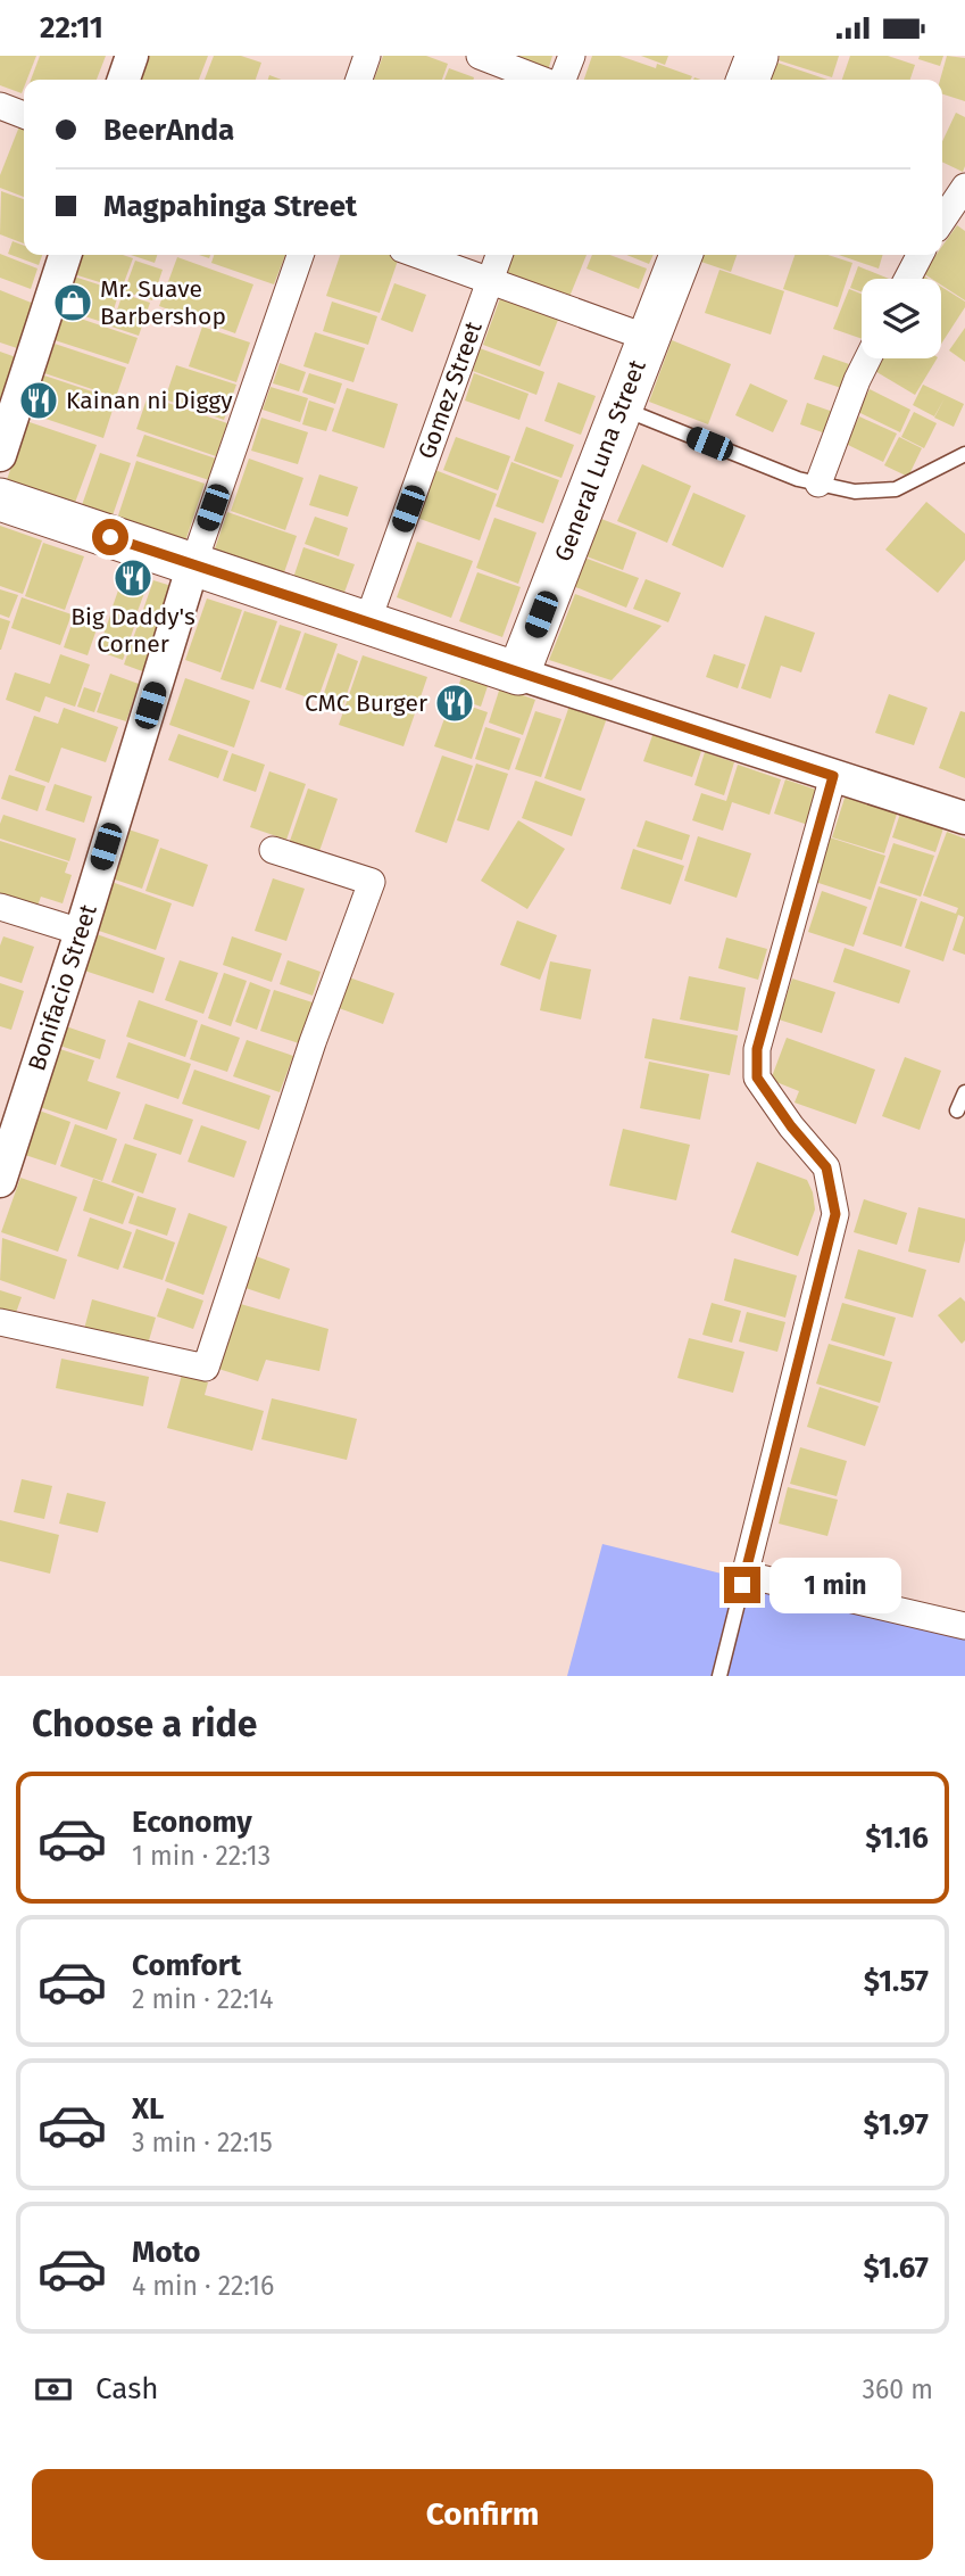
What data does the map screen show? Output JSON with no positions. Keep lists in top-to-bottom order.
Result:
{
  "streets": {
    "main road": ["General Luna Street"],
    "street": ["Gomez Street", "Bonifacio Street"]
  },
  "places": {
    "shop": ["Mr. Suave Barbershop"],
    "restaurant": ["Kainan ni Diggy", "Big Daddy's Corner", "CMC Burger"]
  },
  "page": {
    "status": "22:11",
    "banner": ["BeerAnda", "Magpahinga Street"],
    "bubble": "1 min",
    "heading": "Choose a ride",
    "list": [
      {
        "name": "Economy",
        "note": "1 min · 22:13",
        "value": "$1.16"
      },
      {
        "name": "Comfort",
        "note": "2 min · 22:14",
        "value": "$1.57"
      },
      {
        "name": "XL",
        "note": "3 min · 22:15",
        "value": "$1.97"
      },
      {
        "name": "Moto",
        "note": "4 min · 22:16",
        "value": "$1.67"
      }
    ],
    "pay": ["Cash", "360 m"],
    "buttons": "Confirm"
  }
}
